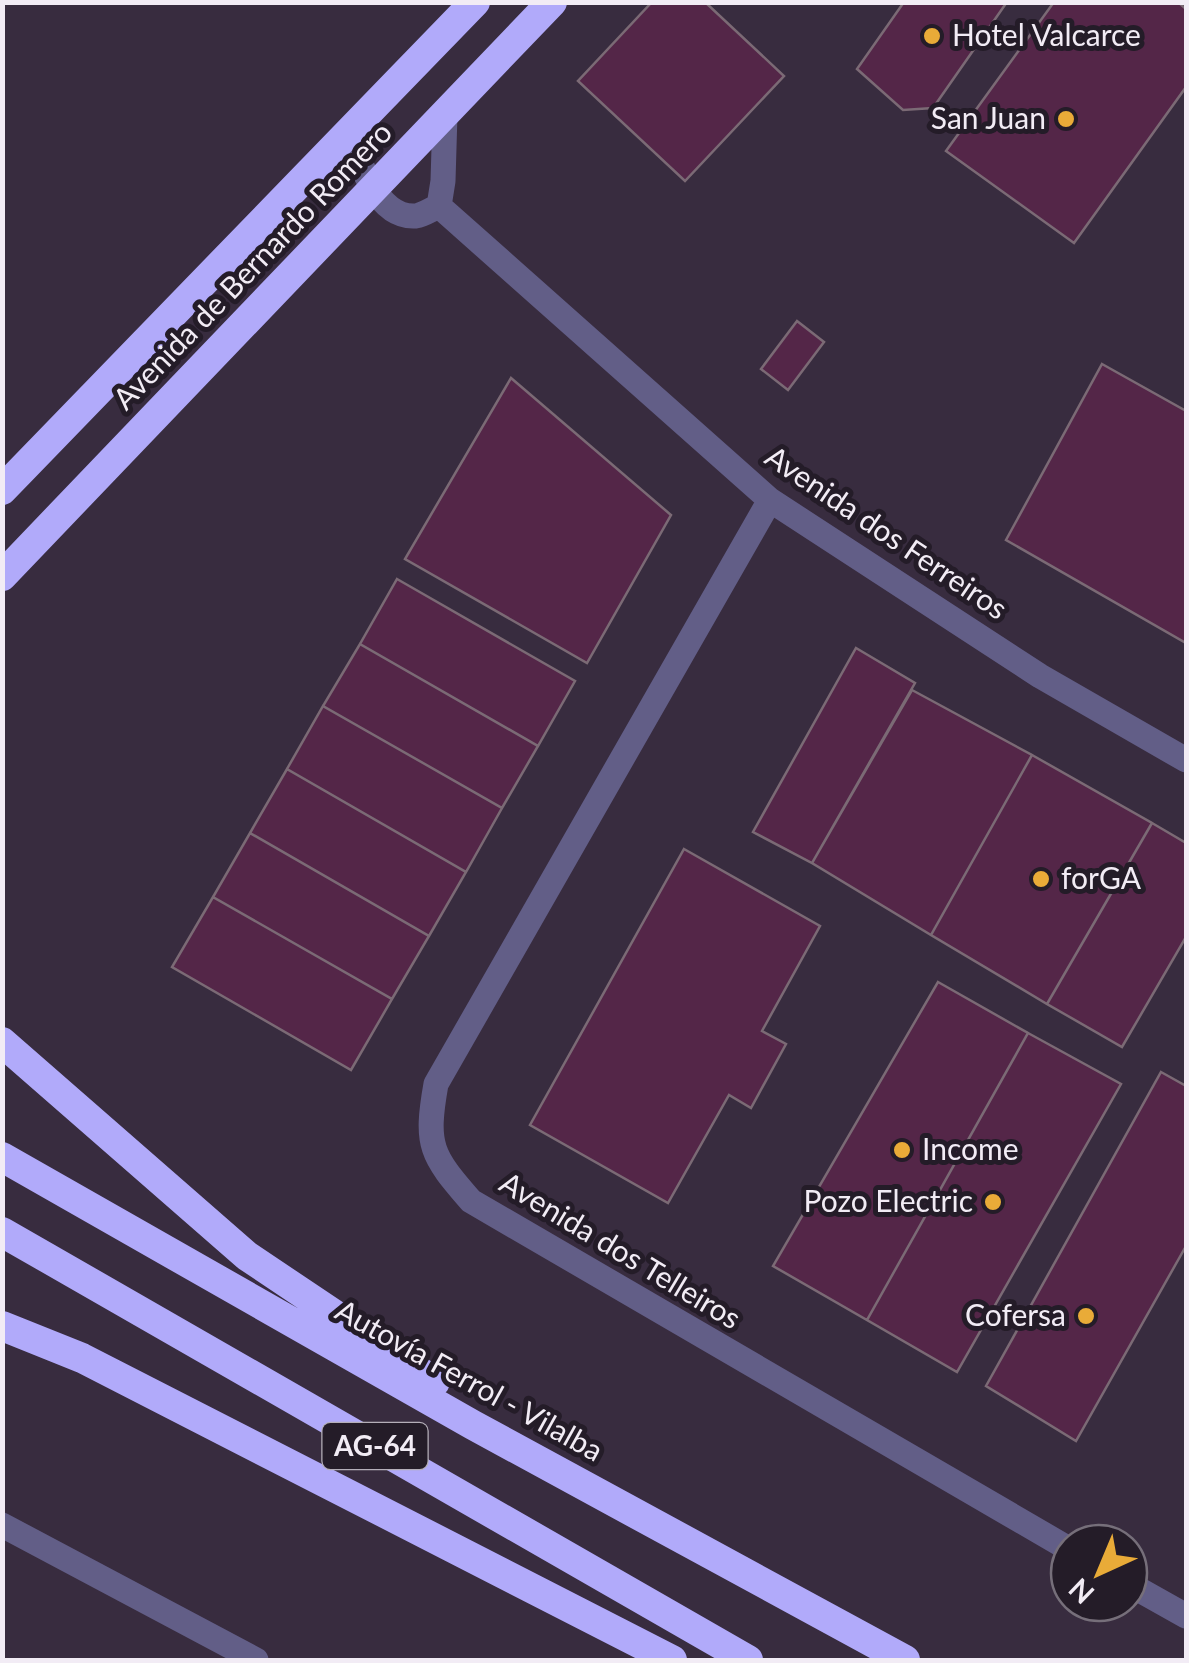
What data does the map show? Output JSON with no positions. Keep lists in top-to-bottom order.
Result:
{
  "streets": {
    "highway": ["Avenida de Bernardo Romero", "Autovía Ferrol - Vilalba", "AG-64"],
    "street": ["Avenida dos Ferreiros", "Avenida dos Telleiros"]
  },
  "crossings": [
    ["Avenida dos Ferreiros", "Avenida dos Telleiros"]
  ],
  "places": [
    "Hotel Valcarce",
    "San Juan",
    "forGA",
    "Income",
    "Pozo Electric",
    "Cofersa"
  ],
  "north": "bottom left"
}
